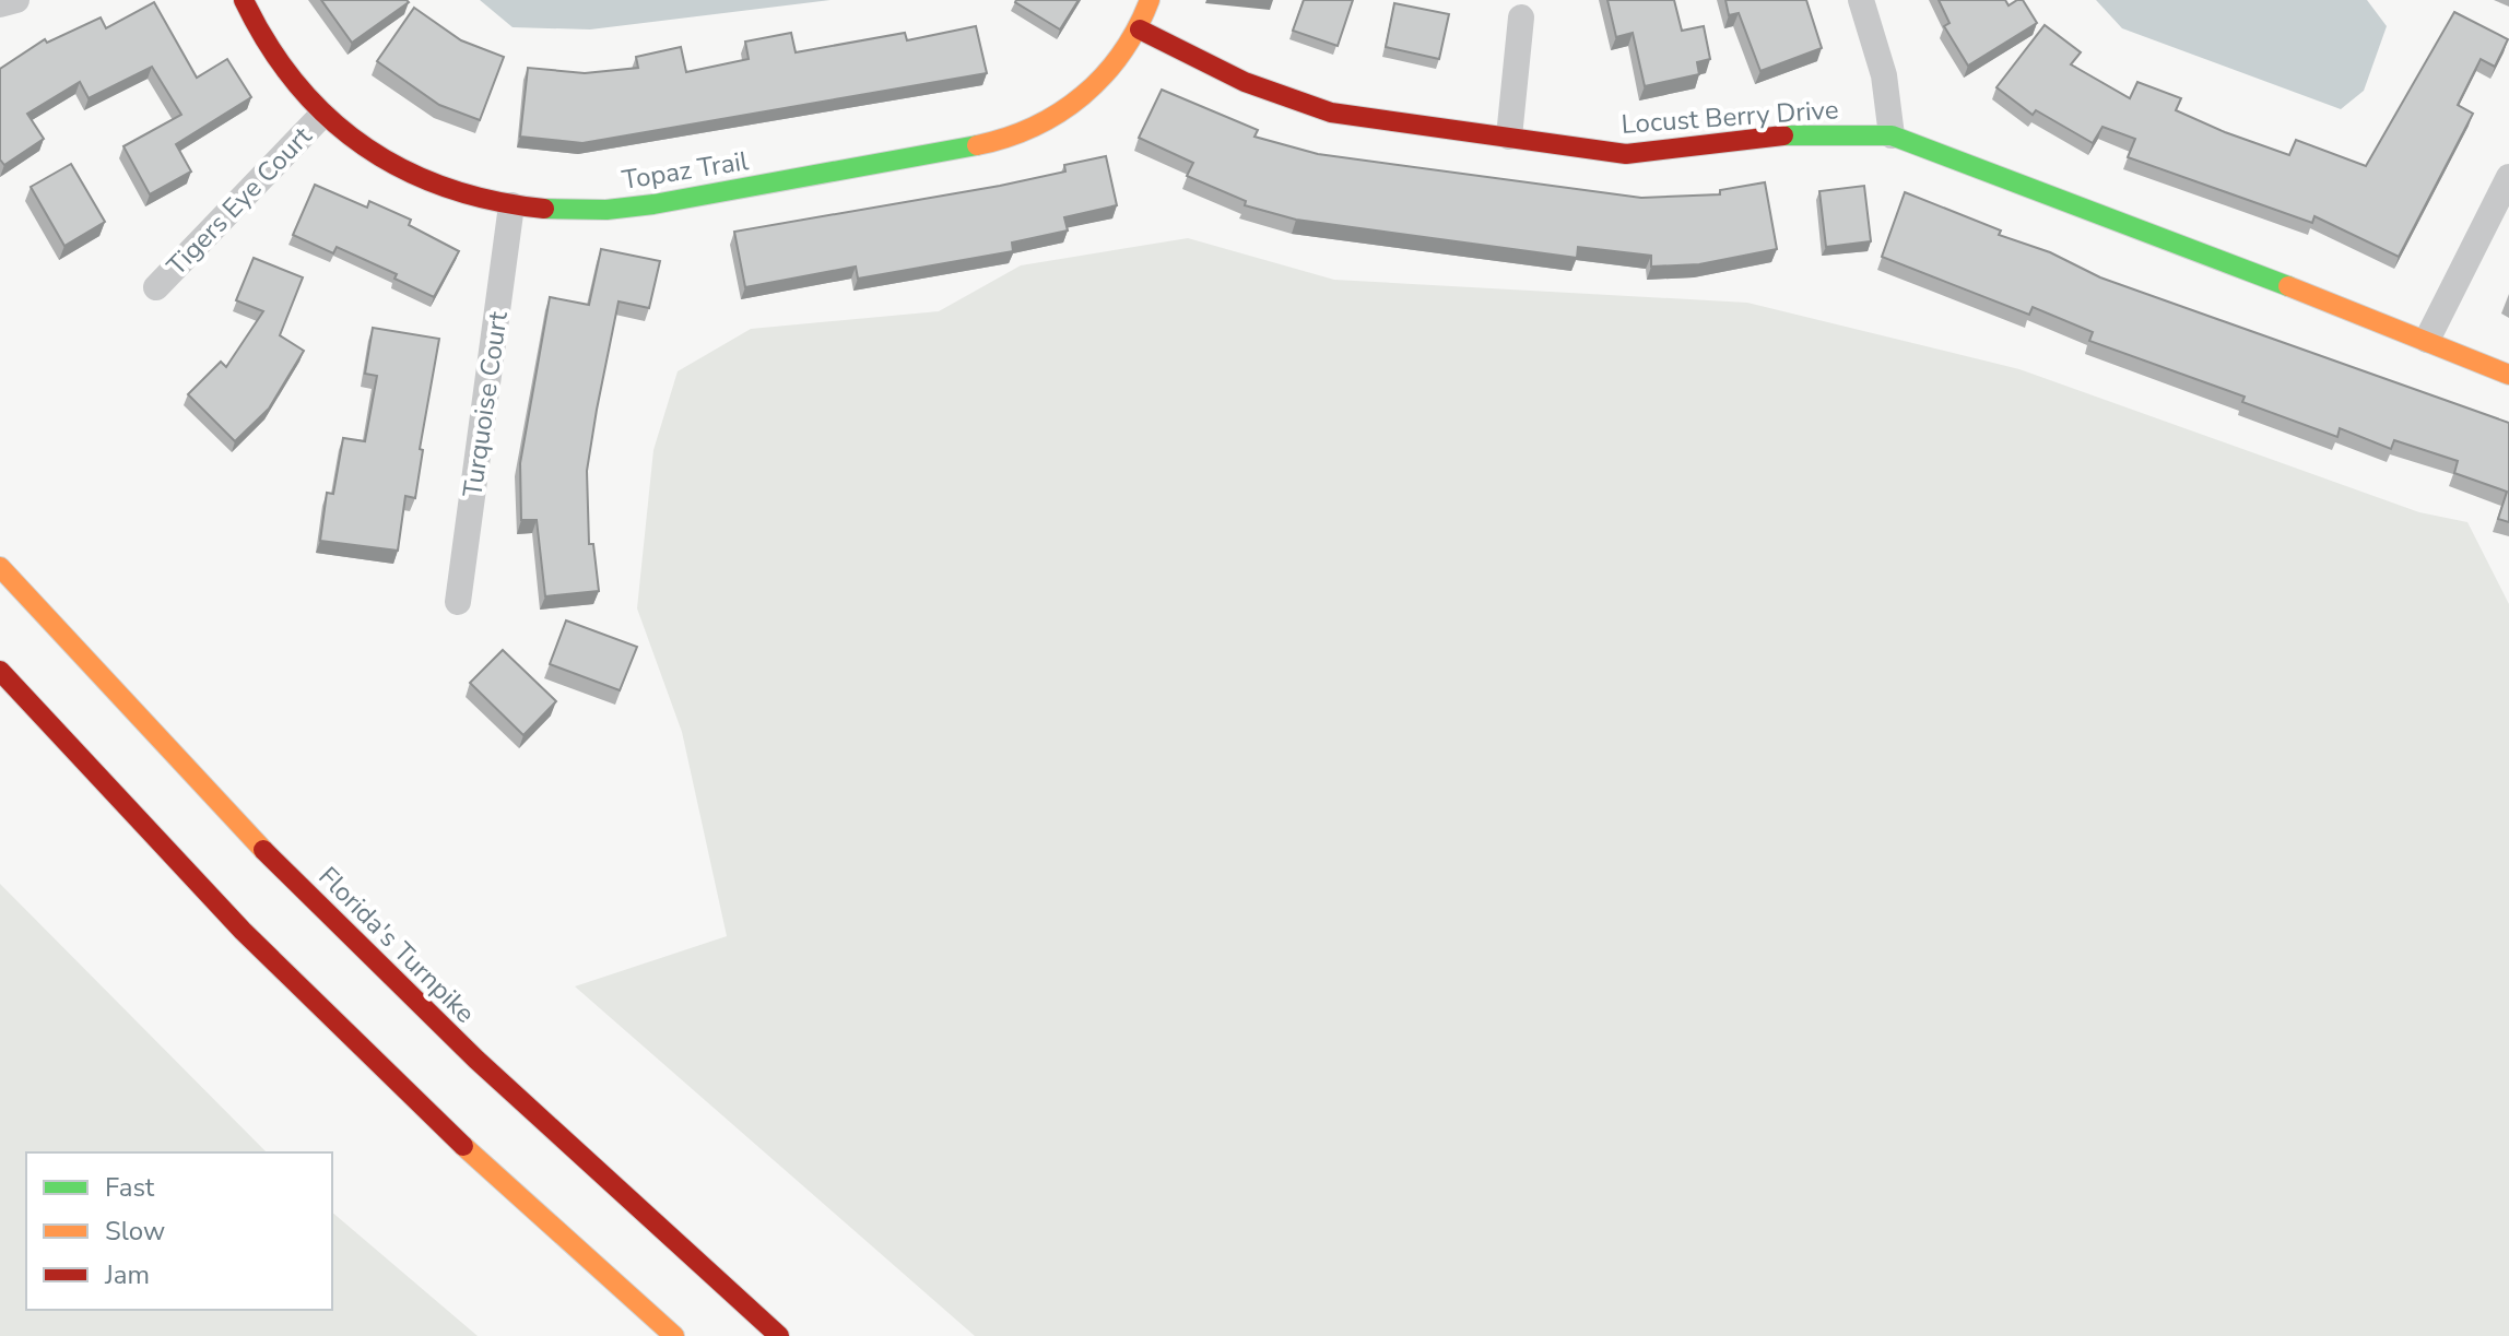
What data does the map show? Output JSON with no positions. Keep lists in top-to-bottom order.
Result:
{
  "streets": {
    "main road": ["Locust Berry Drive", "Topaz Trail", "Florida's Turnpike"],
    "street": ["Tigers Eye Court", "Turquoise Court"]
  },
  "crossings": [
    ["Locust Berry Drive", "Topaz Trail"],
    ["Topaz Trail", "Tigers Eye Court"],
    ["Topaz Trail", "Turquoise Court"]
  ],
  "legend": ["Fast", "Slow", "Jam"]
}
